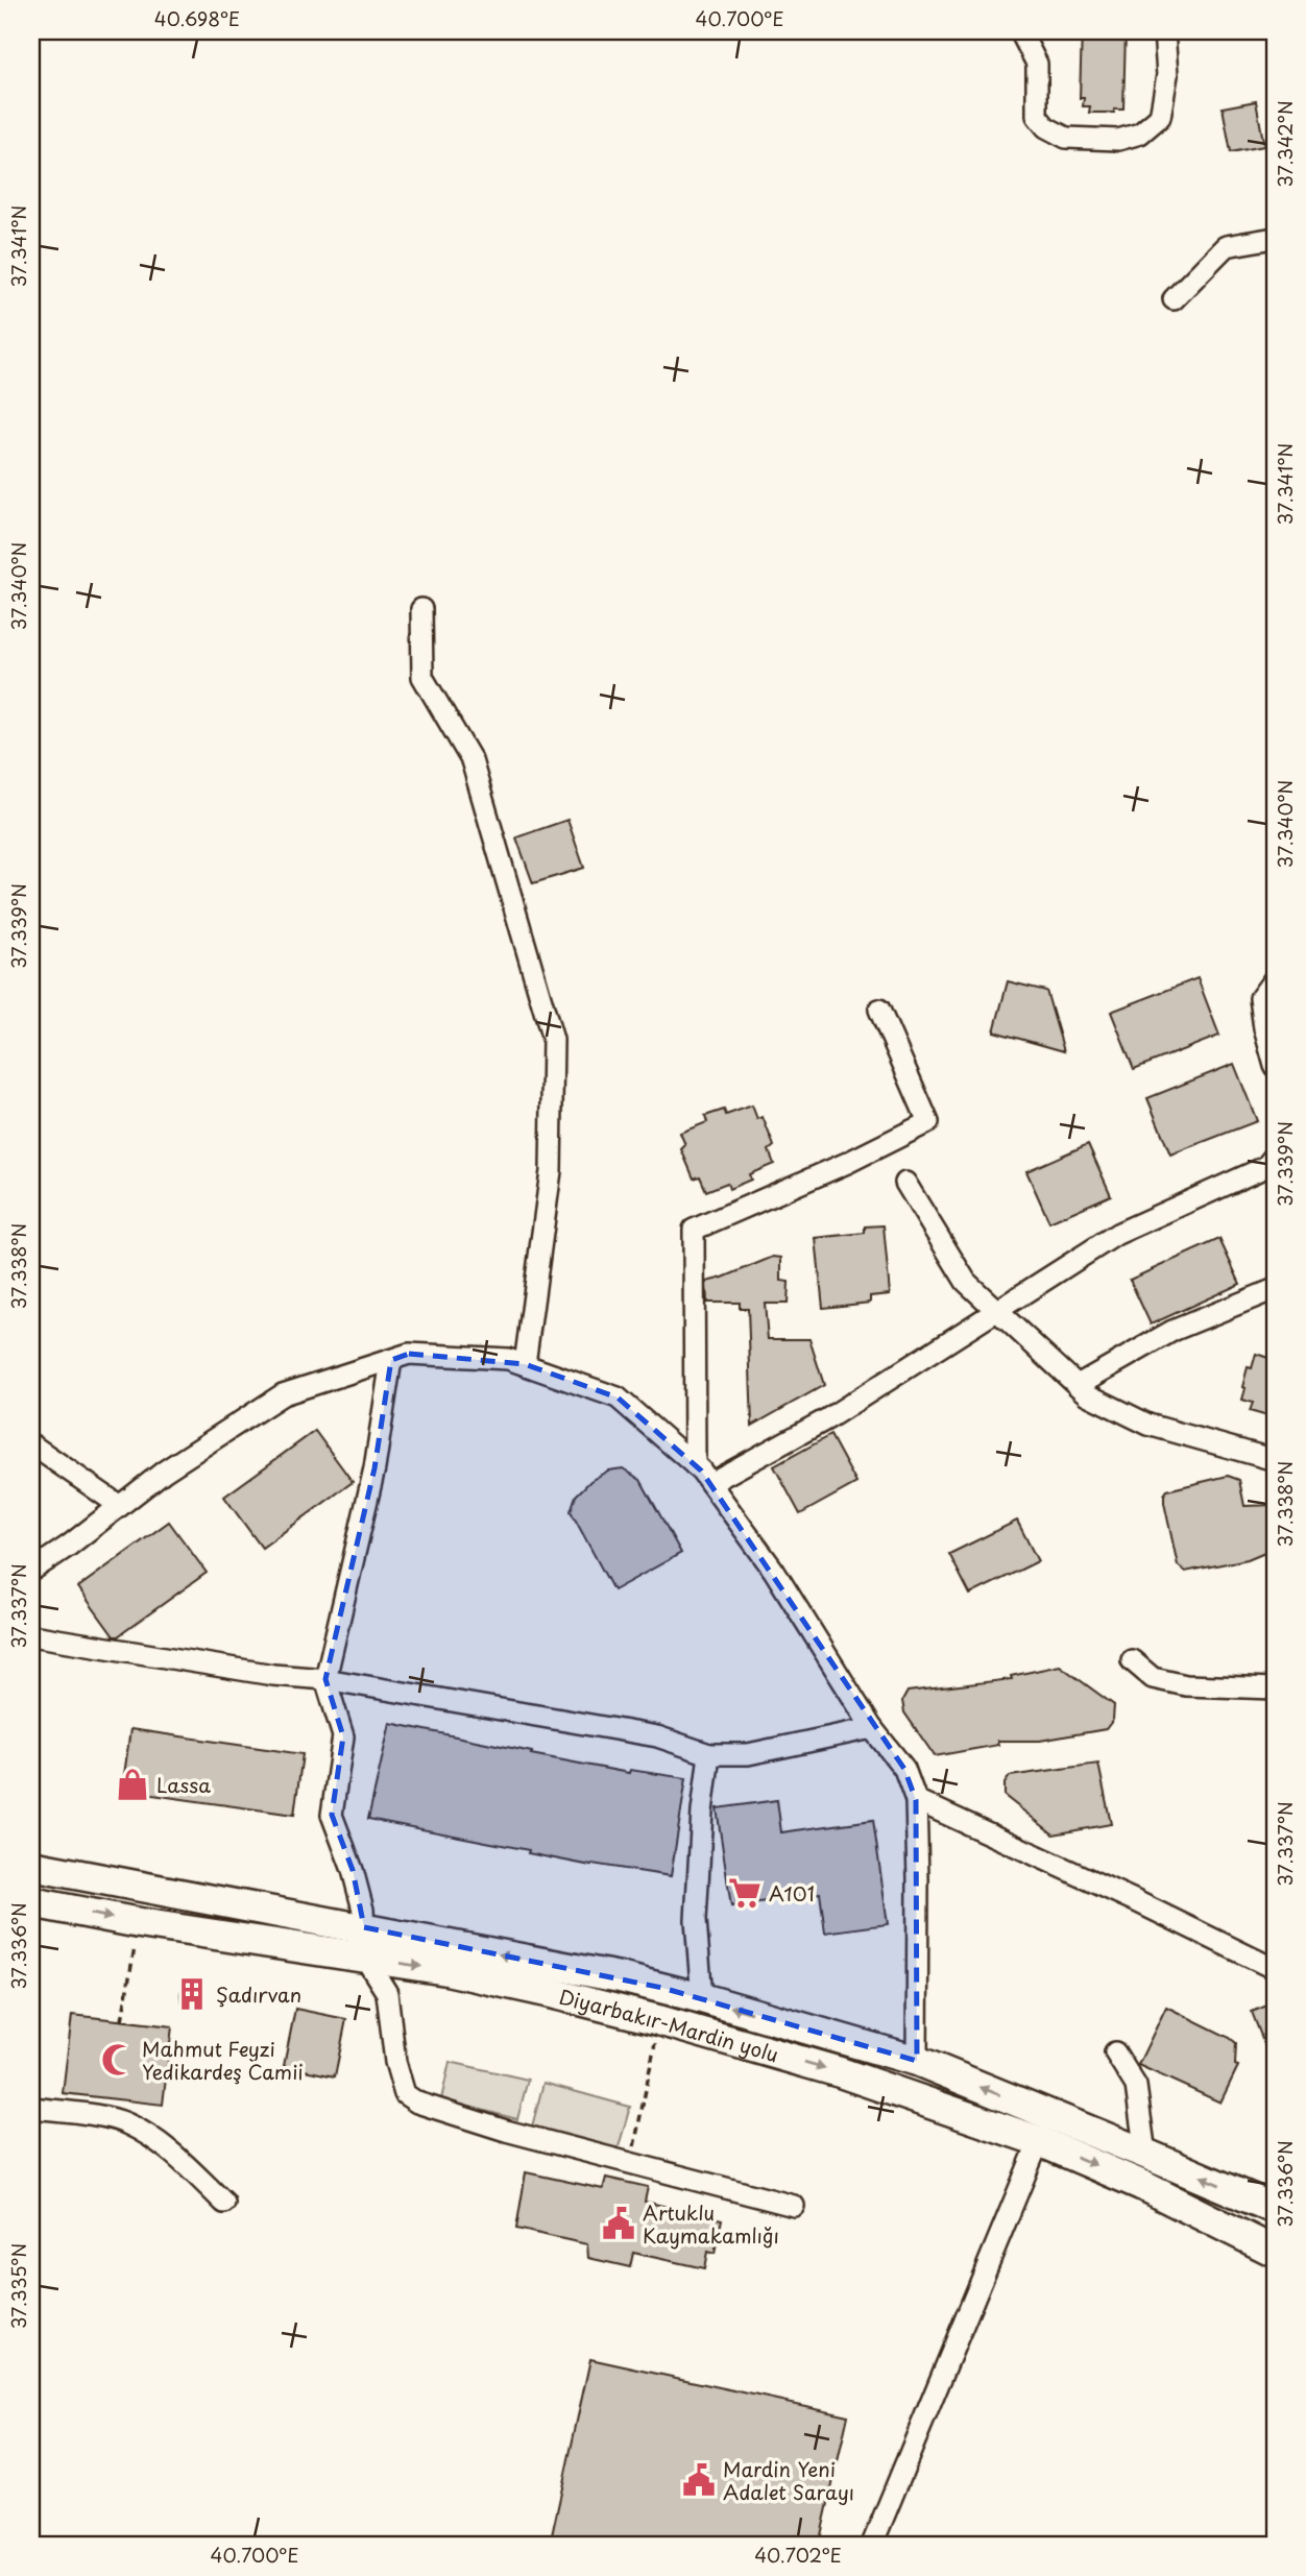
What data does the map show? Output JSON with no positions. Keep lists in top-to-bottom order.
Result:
{
  "streets": {
    "highway": ["Diyarbakır-Mardin yolu"]
  },
  "places": {
    "shop": ["Lassa"],
    "supermarket": ["A101"],
    "building": ["Şadırvan"],
    "mosque": ["Mahmut Feyzi Yedikardeş Camii"],
    "public building": ["Artuklu Kaymakamlığı", "Mardin Yeni Adalet Sarayı"]
  },
  "coordinates": [
    "40.698°E",
    "40.700°E",
    "37.342°N",
    "37.341°N",
    "37.340°N",
    "37.339°N",
    "37.338°N",
    "37.337°N",
    "37.336°N",
    "37.335°N",
    "40.702°E"
  ]
}
